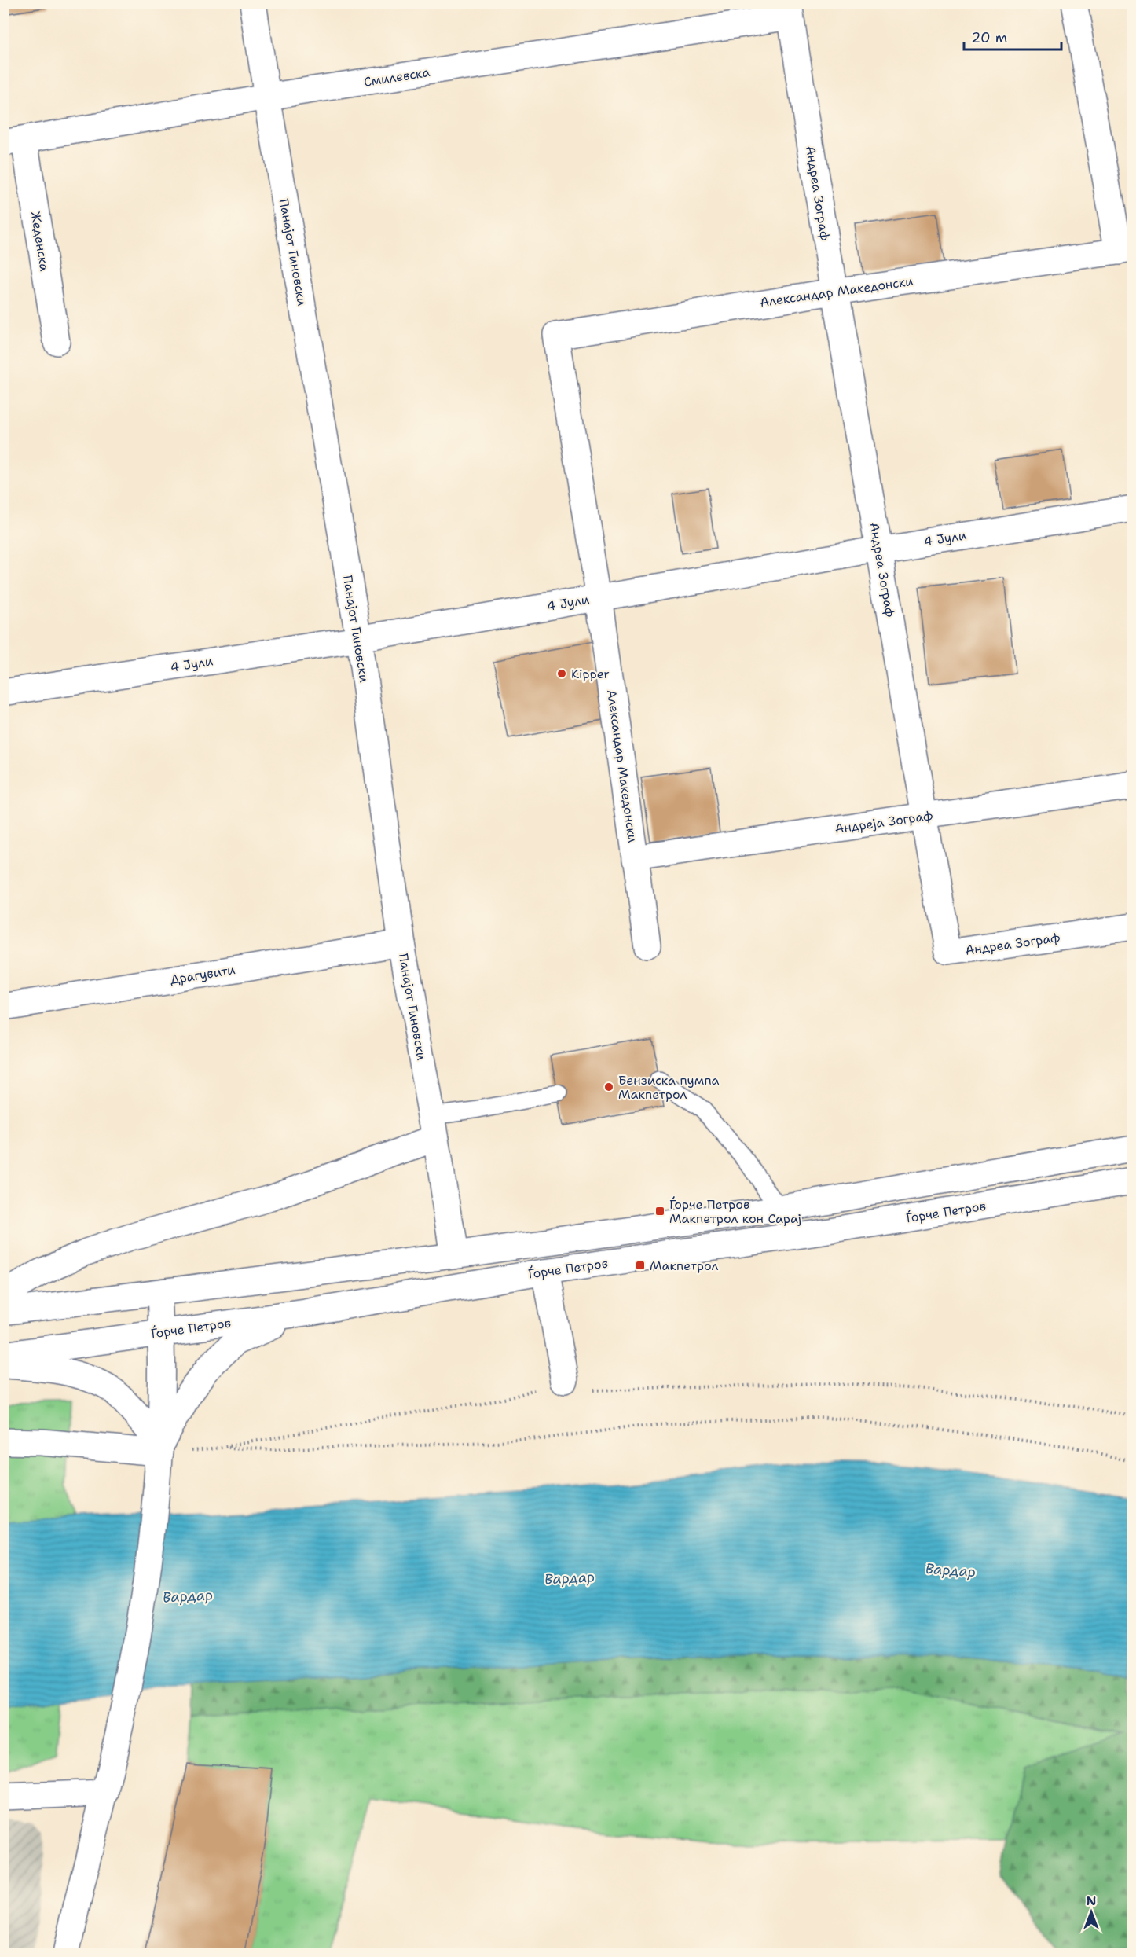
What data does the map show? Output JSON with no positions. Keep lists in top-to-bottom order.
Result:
{
  "streets": {
    "street": [
      "Смилевска",
      "Андреа Зограф",
      "Жеденска",
      "Панајот Гиновски",
      "Александар Македонски",
      "4 Јули",
      "Αлександар Македонски",
      "Андреја Зограф",
      "Драгувити",
      "Ѓорче Петров"
    ]
  },
  "crossings": [
    ["Смилевска", "Андреа Зограф"],
    ["Смилевска", "Жеденска"],
    ["Смилевска", "Панајот Гиновски"],
    ["Андреа Зограф", "Александар Македонски"],
    ["Андреа Зограф", "4 Јули"],
    ["Андреа Зограф", "Андреја Зограф"],
    ["Панајот Гиновски", "4 Јули"],
    ["Панајот Гиновски", "Драгувити"],
    ["Александар Македонски", "Αлександар Македонски"],
    ["4 Јули", "Αлександар Македонски"],
    ["Αлександар Македонски", "Андреја Зограф"]
  ],
  "water": ["Вардар"],
  "places": {
    "other": ["Kipper", "Бензиска пумпа Макпетрол"],
    "transit": ["Ѓорче Петров Макпетрол кон Сарај", "Макпетрол"]
  },
  "scale_bar": "20 m",
  "north": "top"
}
